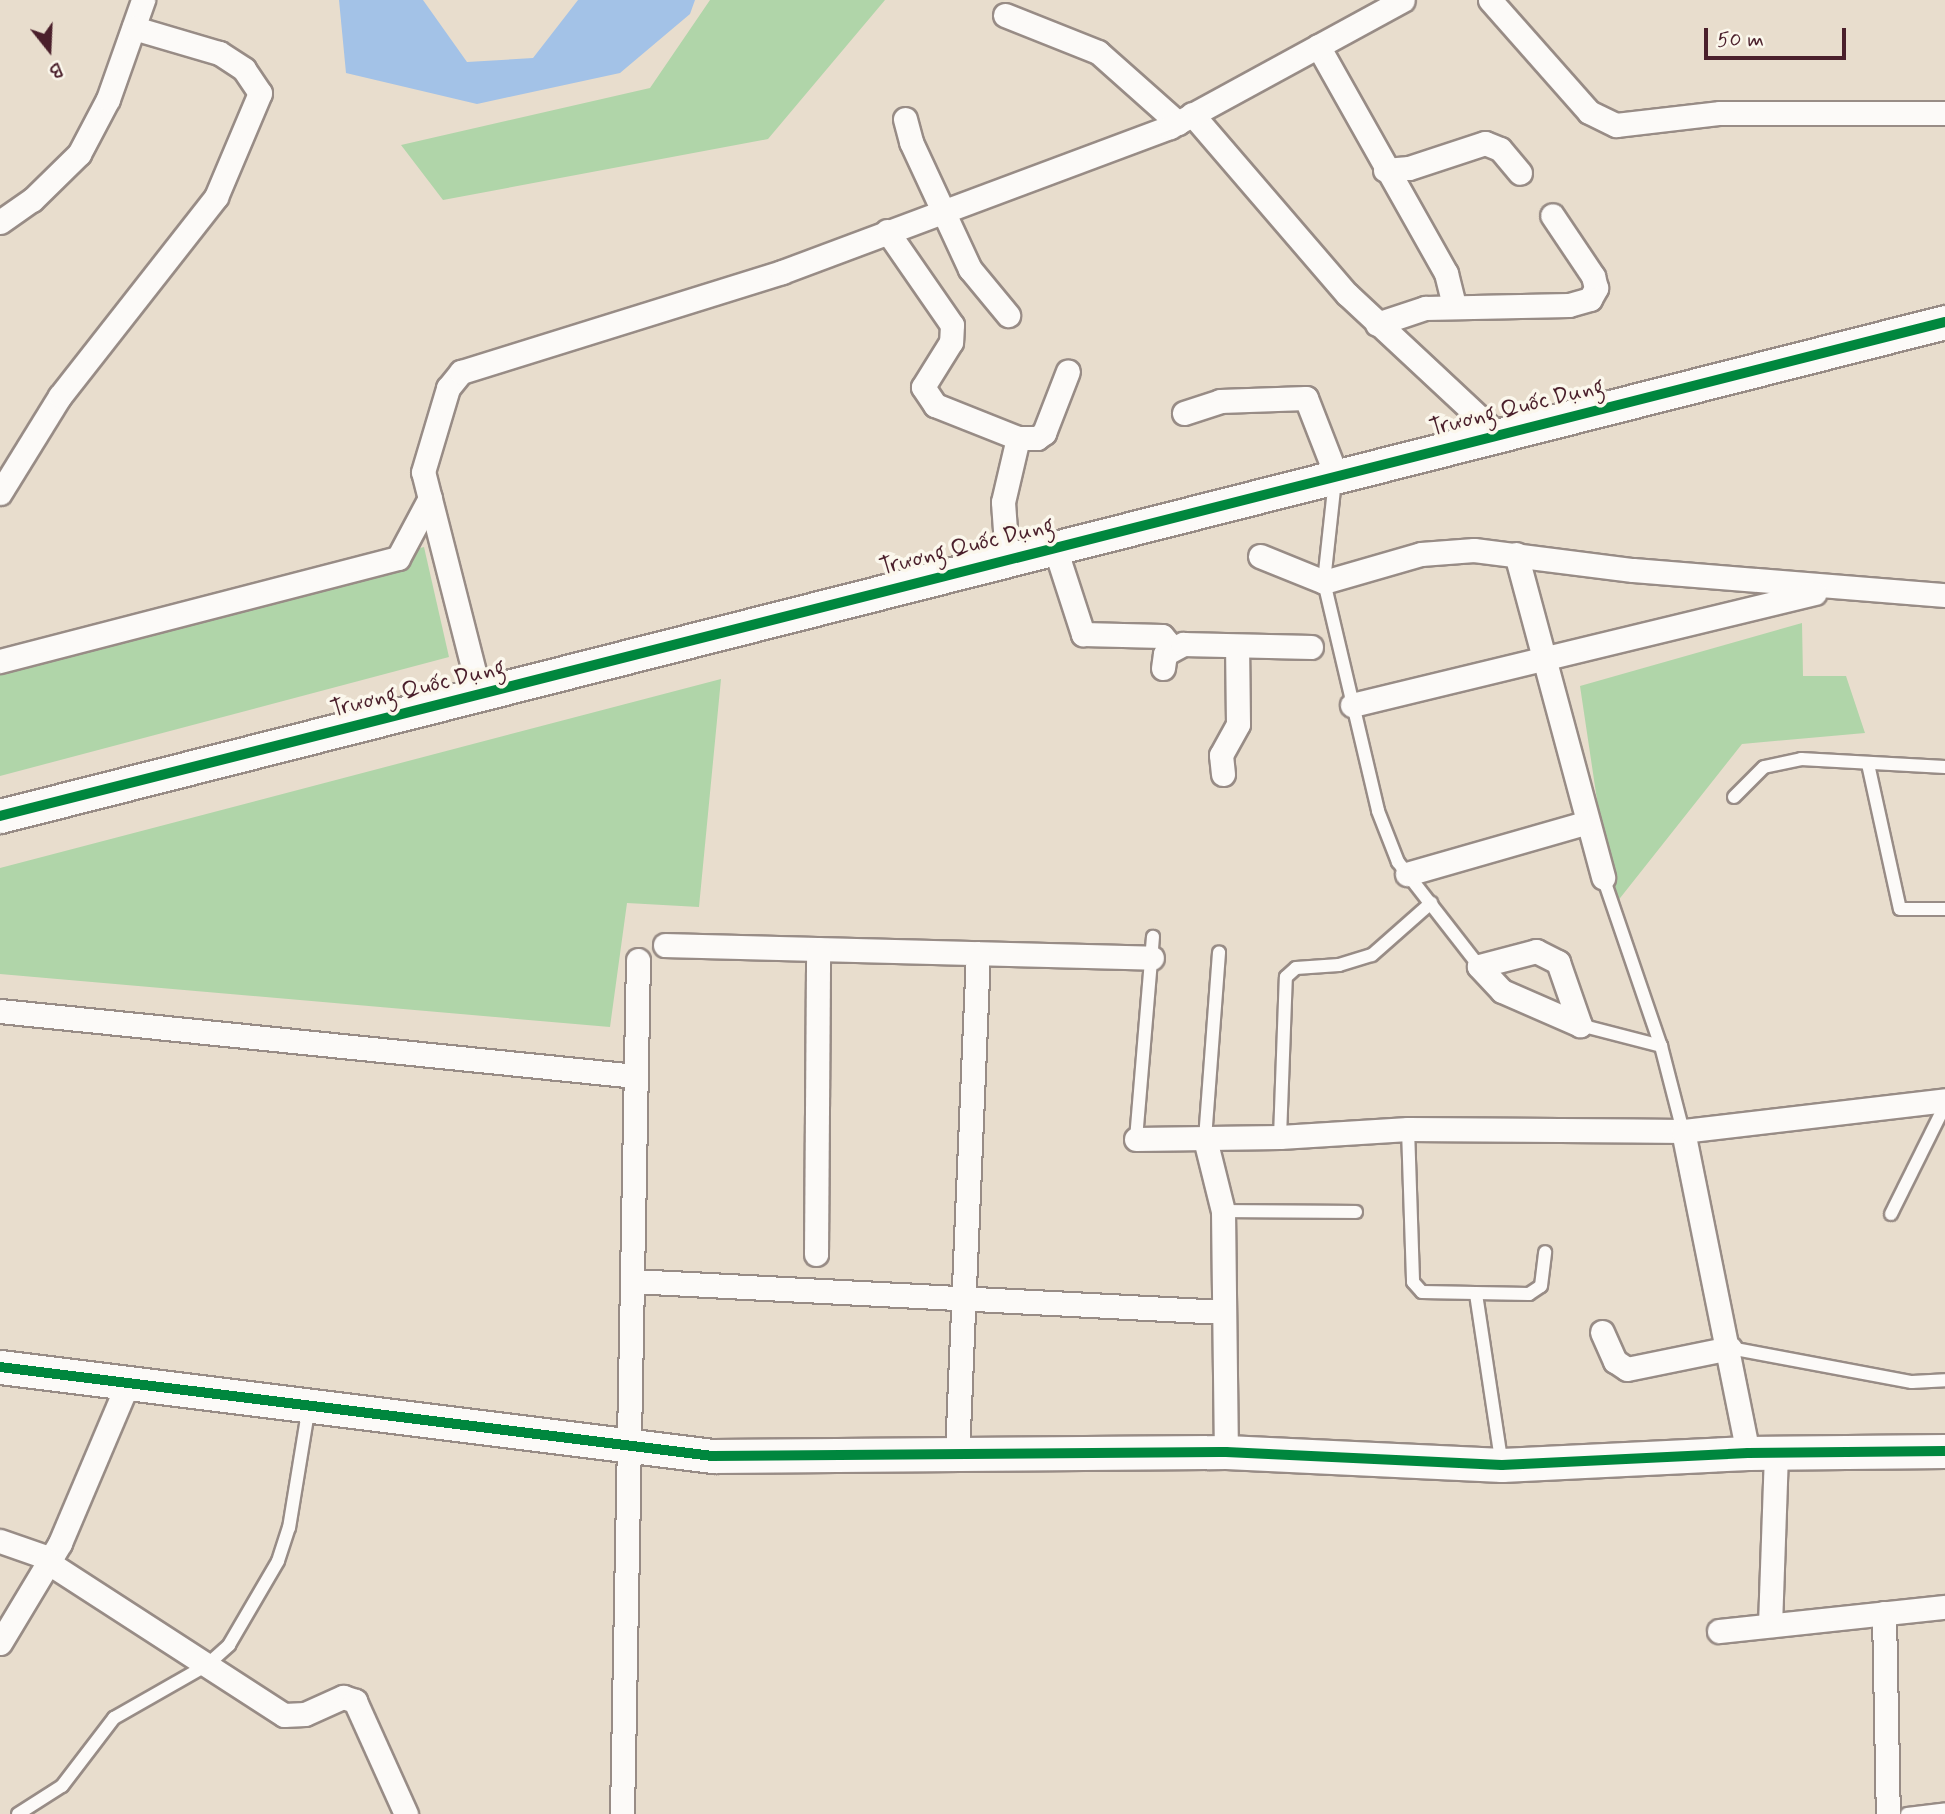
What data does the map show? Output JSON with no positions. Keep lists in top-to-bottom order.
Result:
{
  "streets": {
    "street": ["Trương Quốc Dụng"]
  },
  "scale_bar": "50 m",
  "north": "bottom"
}
